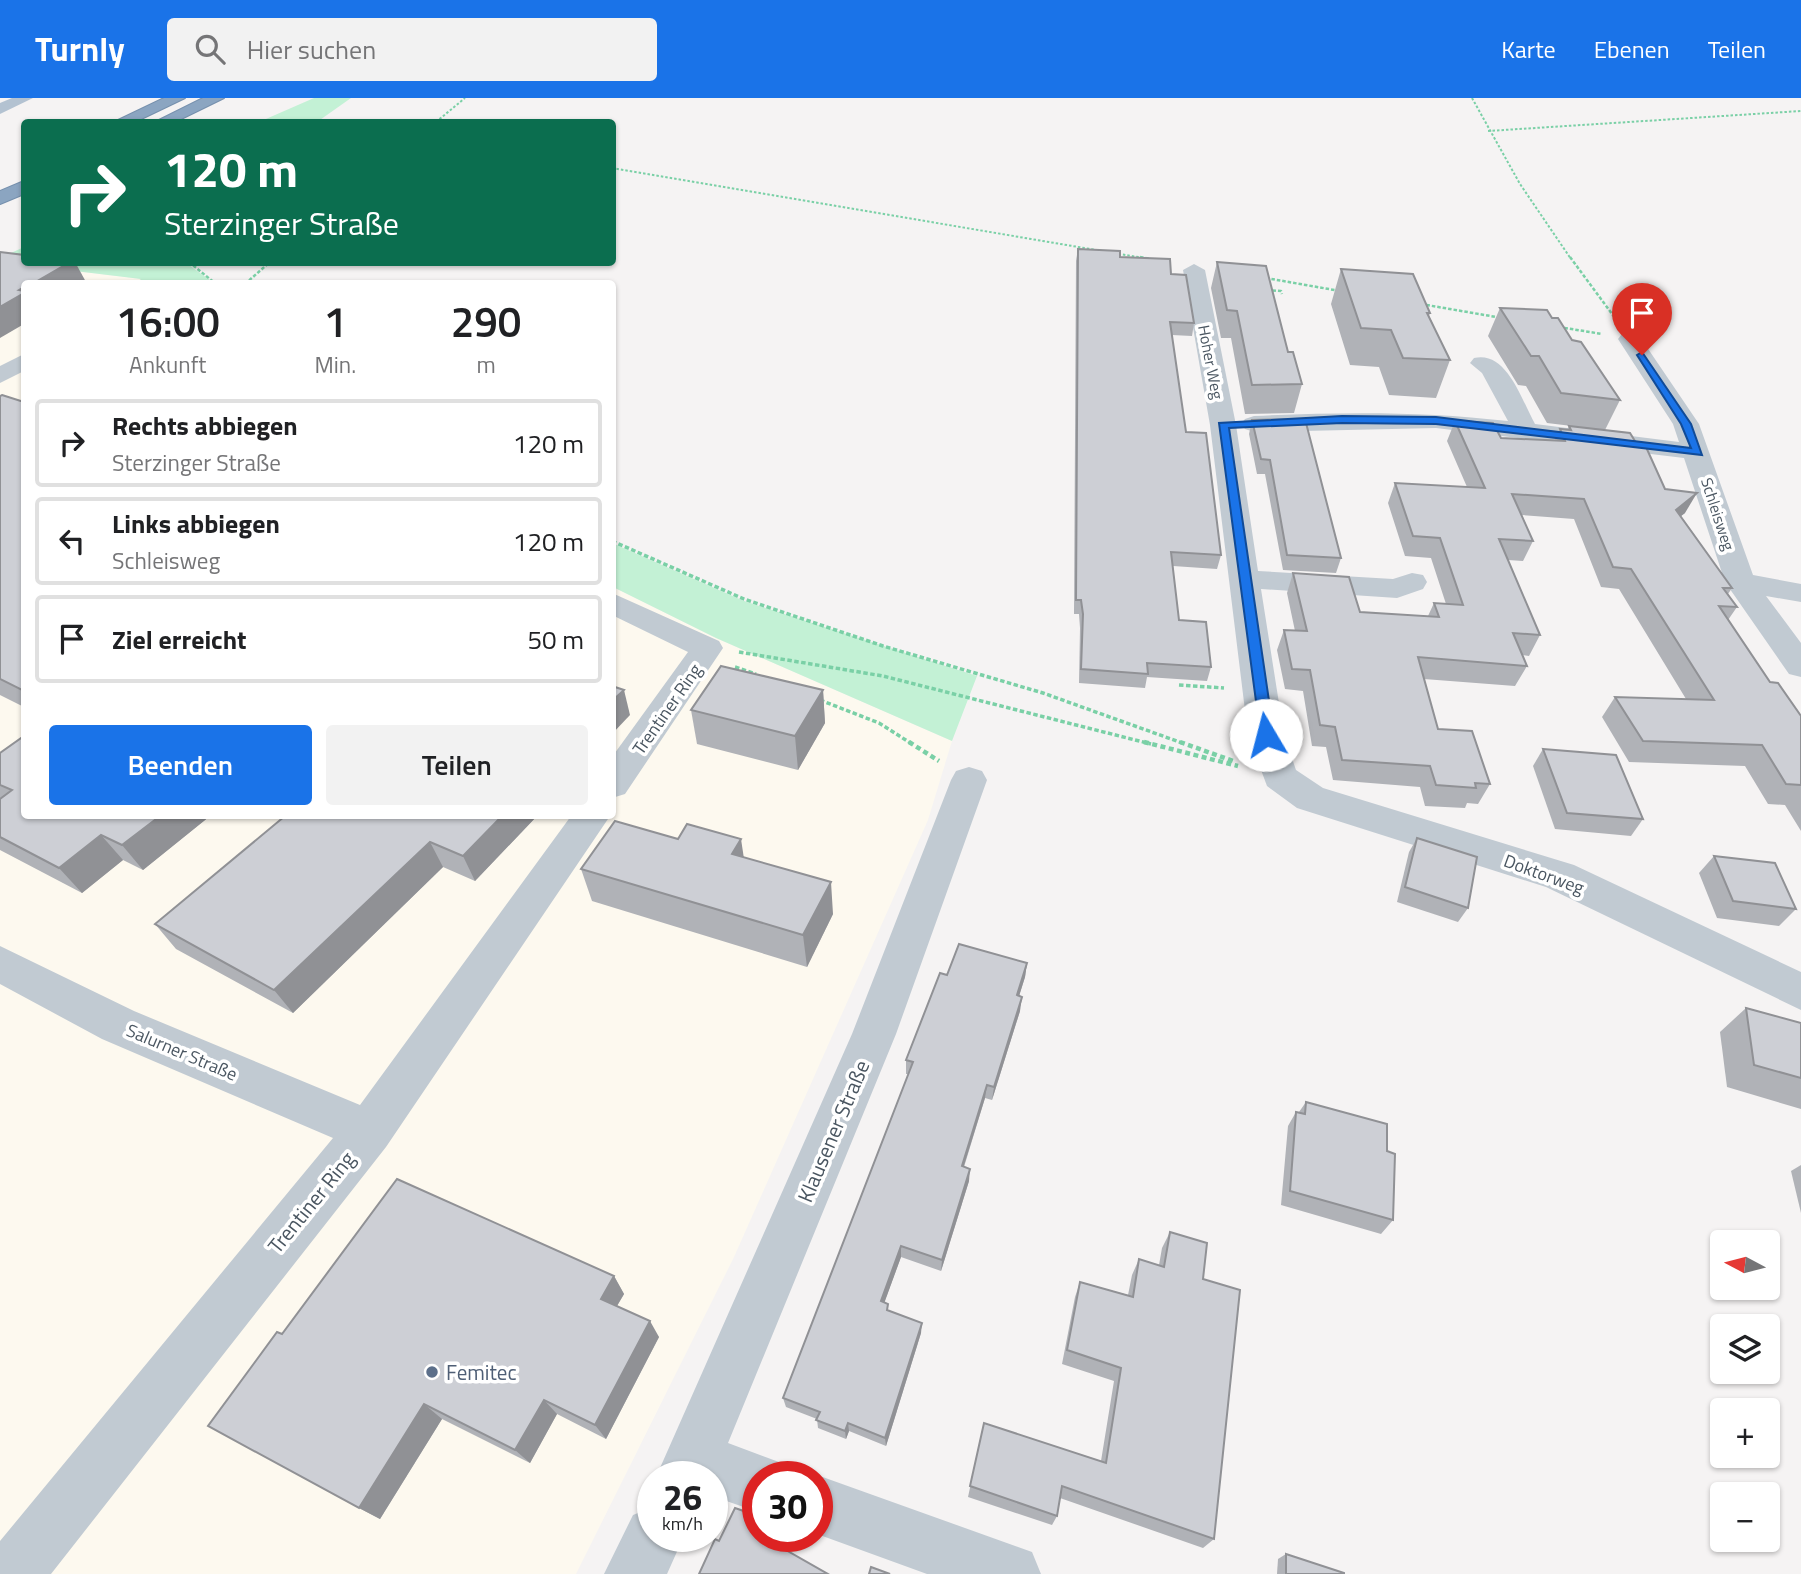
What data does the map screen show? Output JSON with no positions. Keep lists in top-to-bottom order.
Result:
{
  "streets": {
    "street": [
      "Hoher Weg",
      "Schleisweg",
      "Trentiner Ring",
      "Doktorweg",
      "Salurner Straße",
      "Klausener Straße"
    ]
  },
  "crossings": [
    ["Hoher Weg", "Doktorweg"],
    ["Trentiner Ring", "Salurner Straße"]
  ],
  "places": ["Femitec"],
  "north": "left",
  "page": {
    "header": "Turnly",
    "search": "Hier suchen",
    "nav": ["Karte", "Ebenen", "Teilen"],
    "turn": ["120 m", "Sterzinger Straße"],
    "eta": [
      "16:00",
      "Ankunft",
      "1",
      "Min.",
      "290",
      "m"
    ],
    "list": [
      {
        "name": "Rechts abbiegen",
        "note": "Sterzinger Straße",
        "value": "120 m"
      },
      {
        "name": "Links abbiegen",
        "note": "Schleisweg",
        "value": "120 m"
      },
      {
        "name": "Ziel erreicht",
        "value": "50 m"
      }
    ],
    "buttons": ["Beenden", "Teilen"],
    "map_buttons": ["+", "−"],
    "speed": "26 km/h",
    "limit": "30"
  }
}
